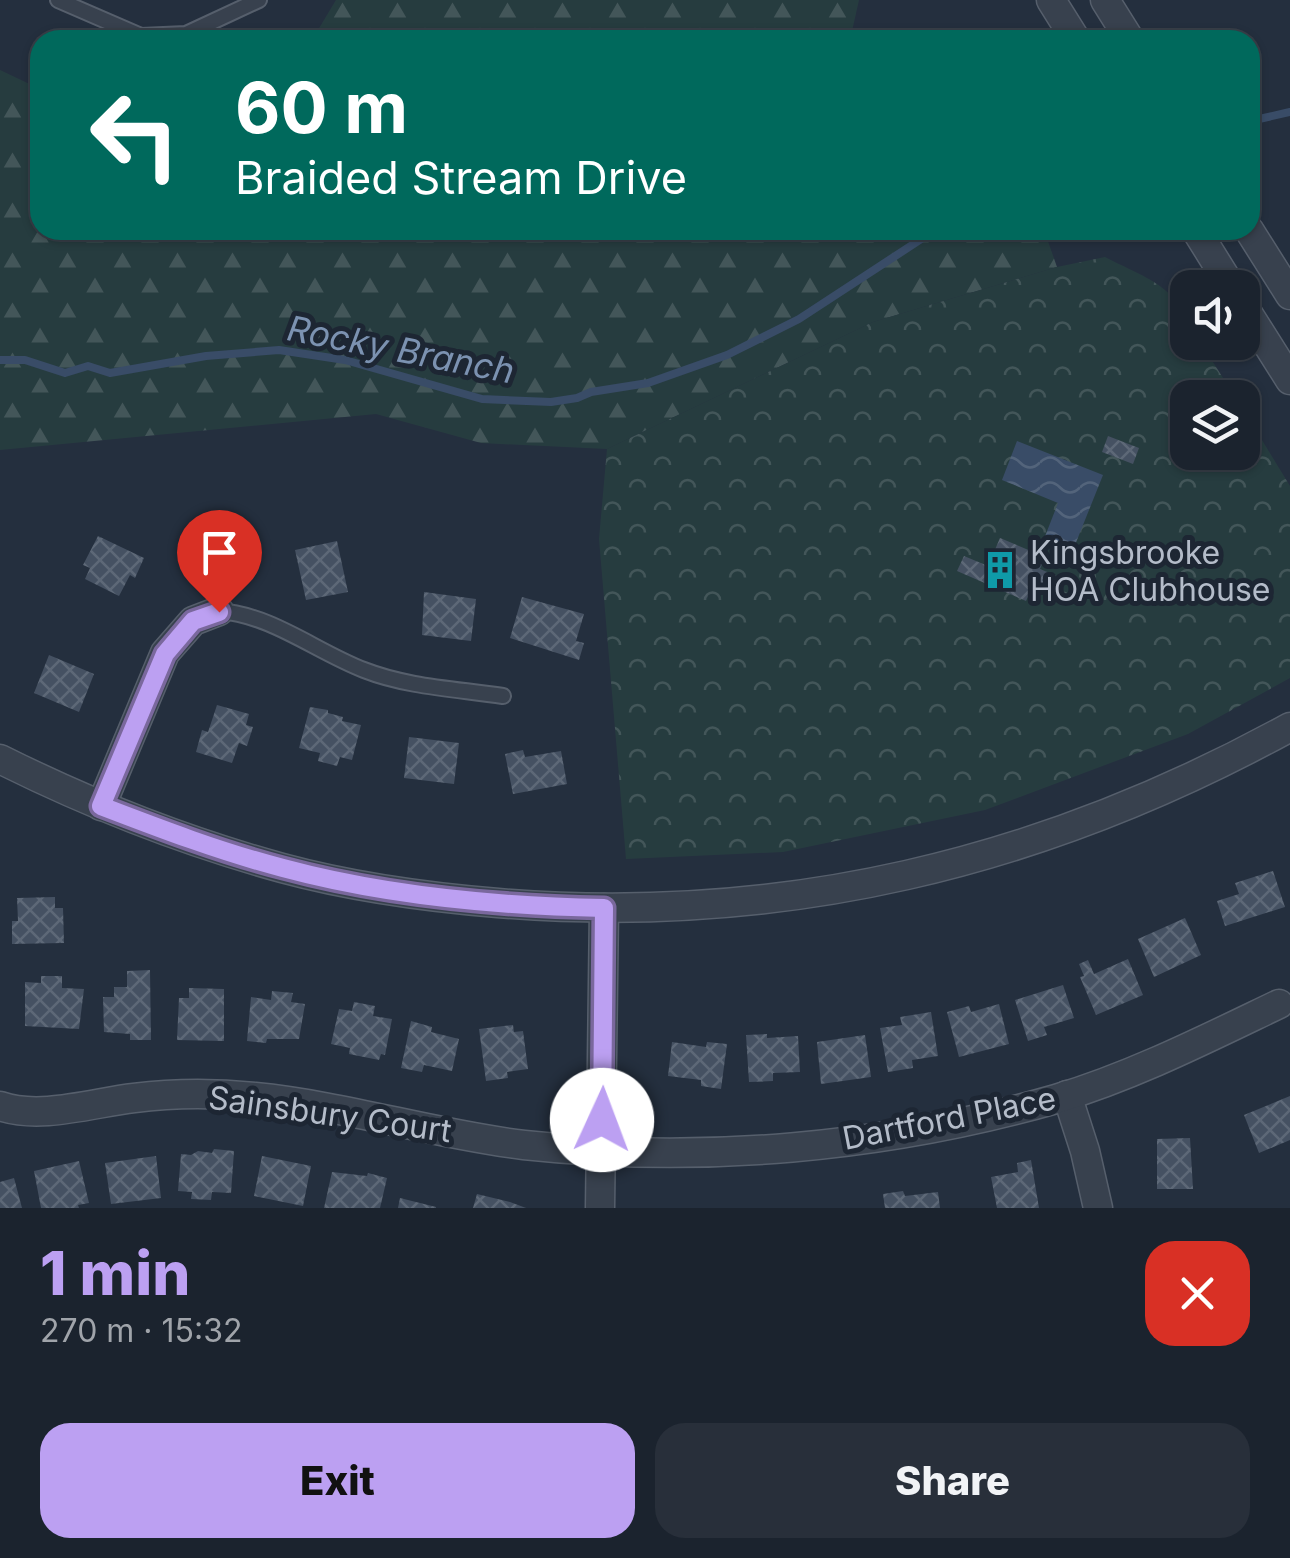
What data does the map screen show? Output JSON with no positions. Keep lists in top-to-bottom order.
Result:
{
  "streets": {
    "street": ["Sainsbury Court", "Dartford Place"]
  },
  "crossings": [
    ["Sainsbury Court", "Dartford Place"]
  ],
  "water": ["Rocky Branch"],
  "places": {
    "building": ["Kingsbrooke HOA Clubhouse"]
  },
  "page": {
    "turn": ["60 m", "Braided Stream Drive"],
    "heading": ["1 min", "270 m · 15:32"],
    "buttons": ["Exit", "Share"]
  }
}
